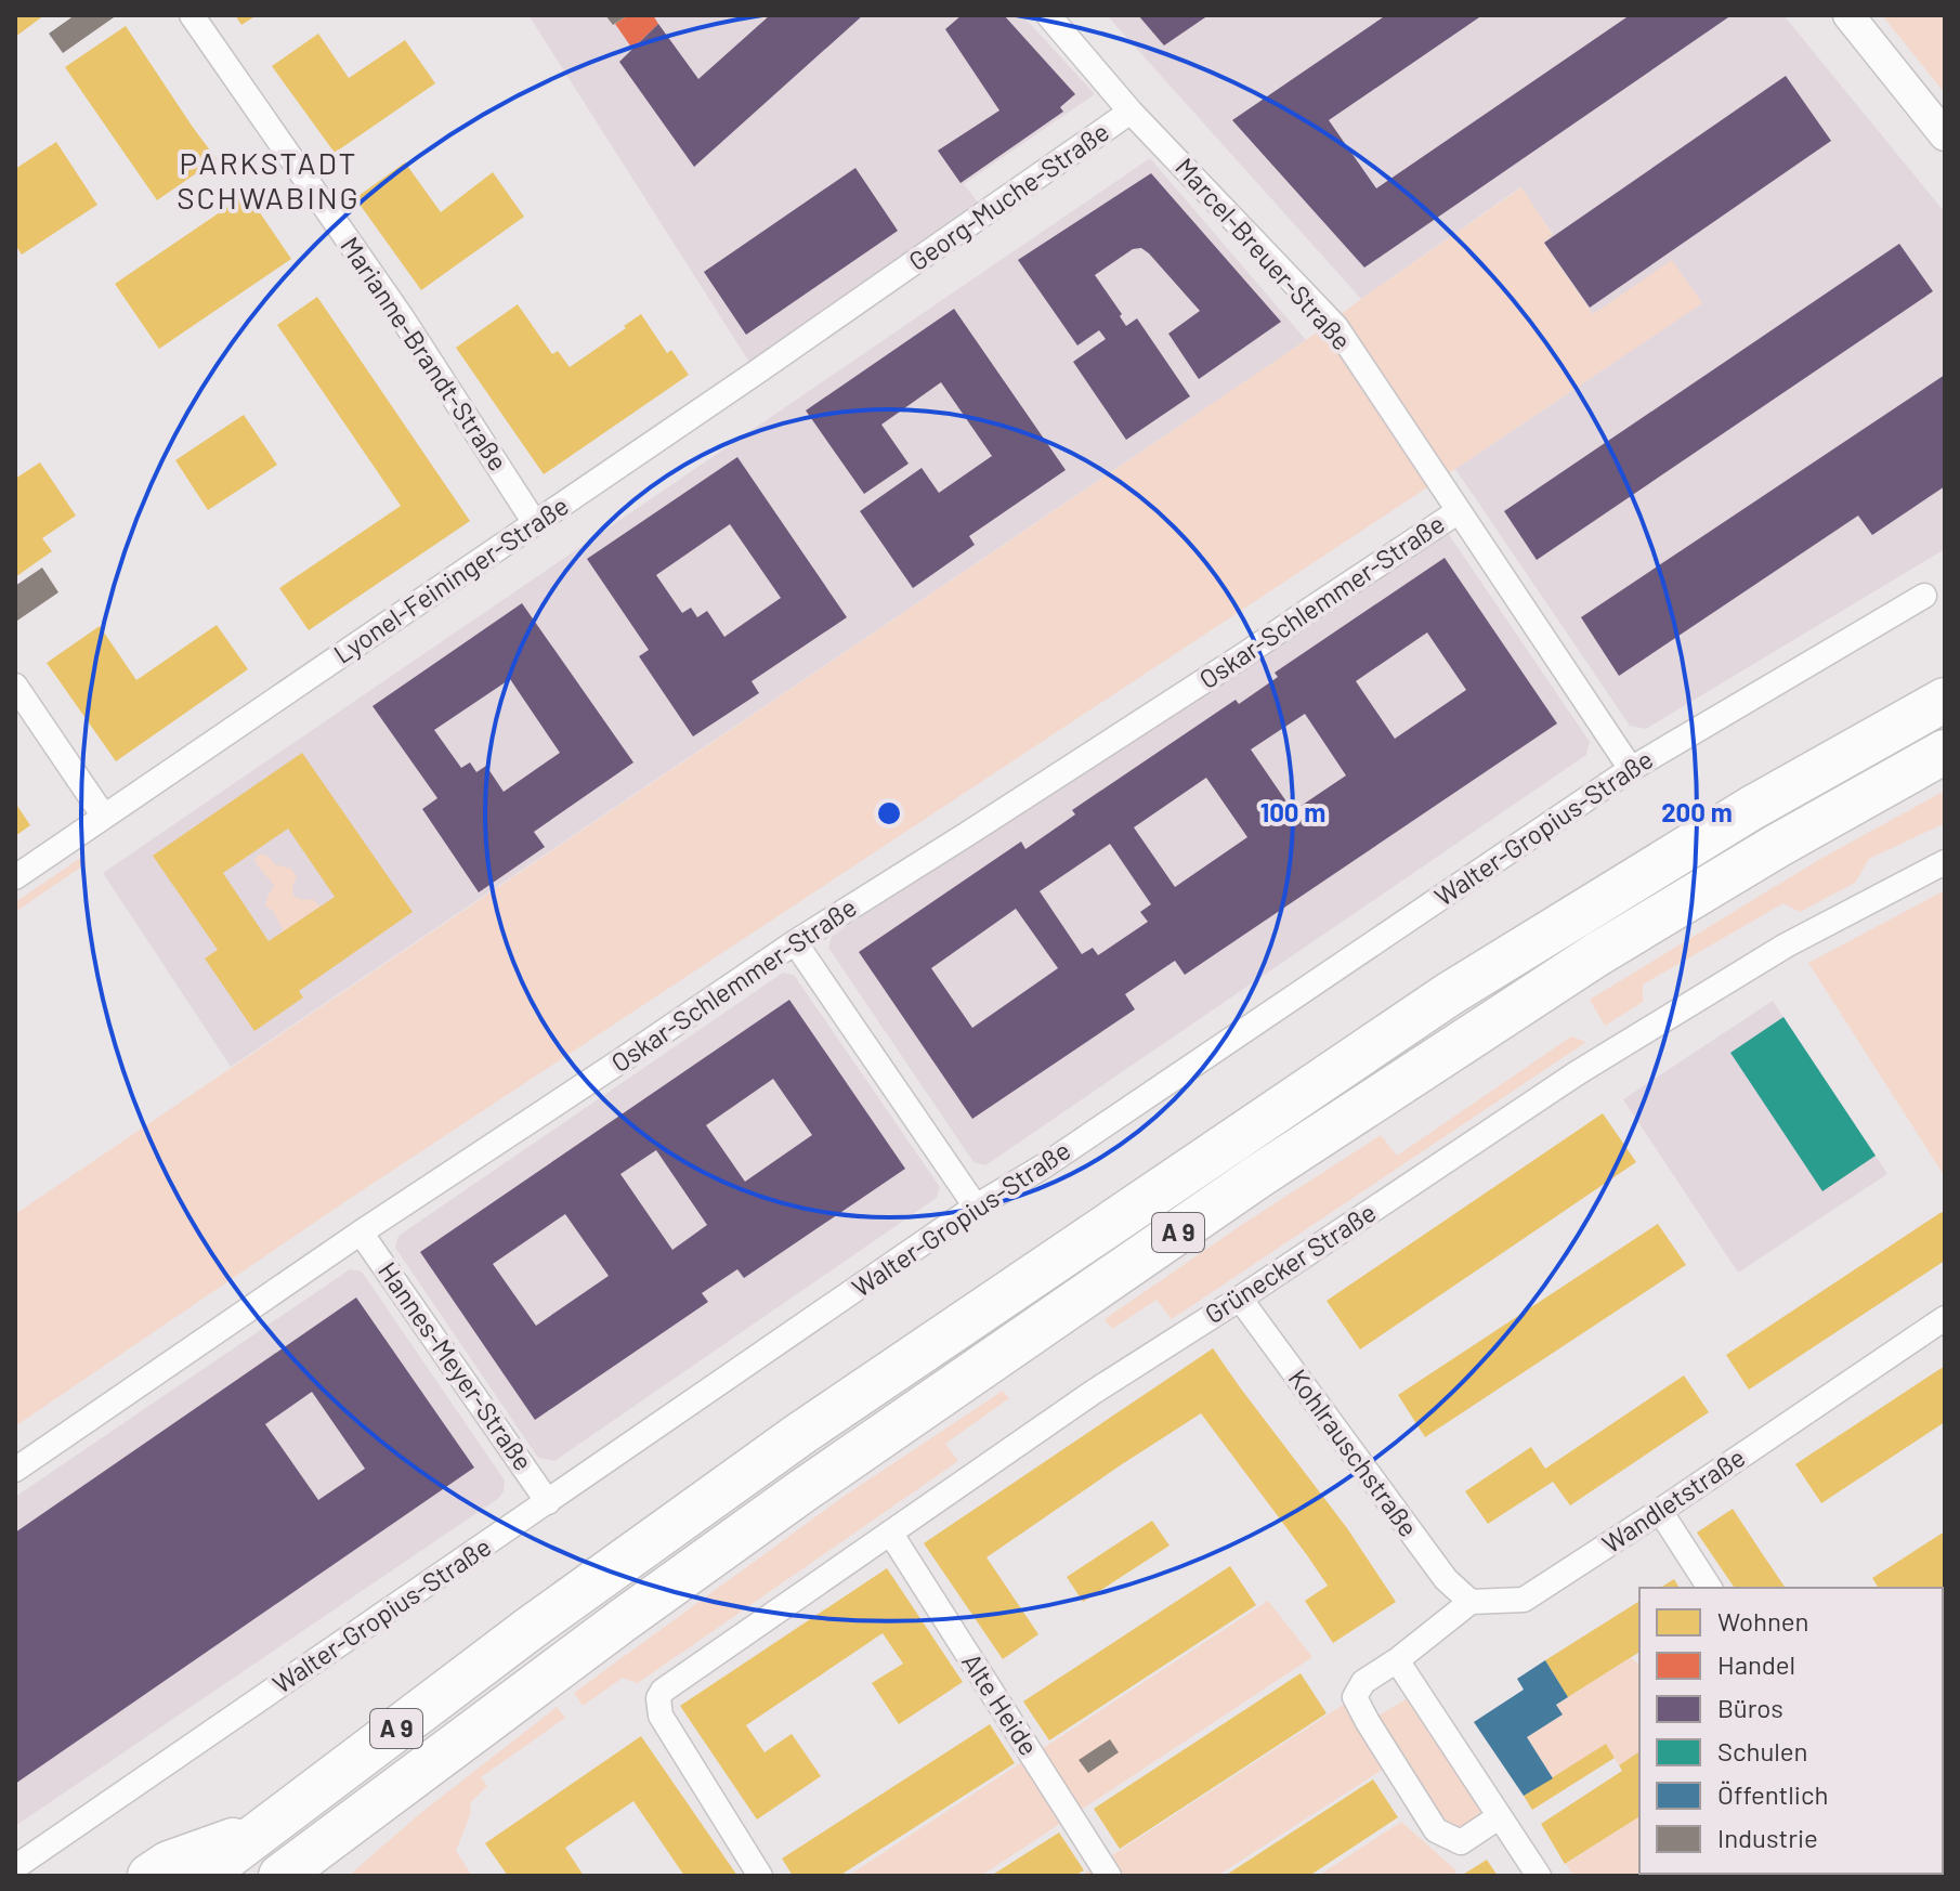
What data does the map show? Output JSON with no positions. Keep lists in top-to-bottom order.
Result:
{
  "streets": {
    "highway": ["A 9"],
    "street": [
      "Georg-Muche-Straße",
      "Marcel-Breuer-Straße",
      "Marianne-Brandt-Straße",
      "Lyonel-Feininger-Straße",
      "Oskar-Schlemmer-Straße",
      "Walter-Gropius-Straße",
      "Grünecker Straße",
      "Hannes-Meyer-Straße",
      "Kohlrauschstraße",
      "Wandletstraße",
      "Alte Heide"
    ]
  },
  "crossings": [
    ["Georg-Muche-Straße", "Marcel-Breuer-Straße"],
    ["Georg-Muche-Straße", "Lyonel-Feininger-Straße"],
    ["Marcel-Breuer-Straße", "Oskar-Schlemmer-Straße"],
    ["Marcel-Breuer-Straße", "Walter-Gropius-Straße"],
    ["Marianne-Brandt-Straße", "Lyonel-Feininger-Straße"],
    ["Oskar-Schlemmer-Straße", "Hannes-Meyer-Straße"],
    ["Walter-Gropius-Straße", "Hannes-Meyer-Straße"],
    ["Grünecker Straße", "Kohlrauschstraße"],
    ["Grünecker Straße", "Alte Heide"],
    ["Kohlrauschstraße", "Wandletstraße"]
  ],
  "districts": ["PARKSTADT SCHWABING"],
  "legend": [
    "Wohnen",
    "Handel",
    "Büros",
    "Schulen",
    "Öffentlich",
    "Industrie"
  ],
  "rings": ["100 m", "200 m"]
}
